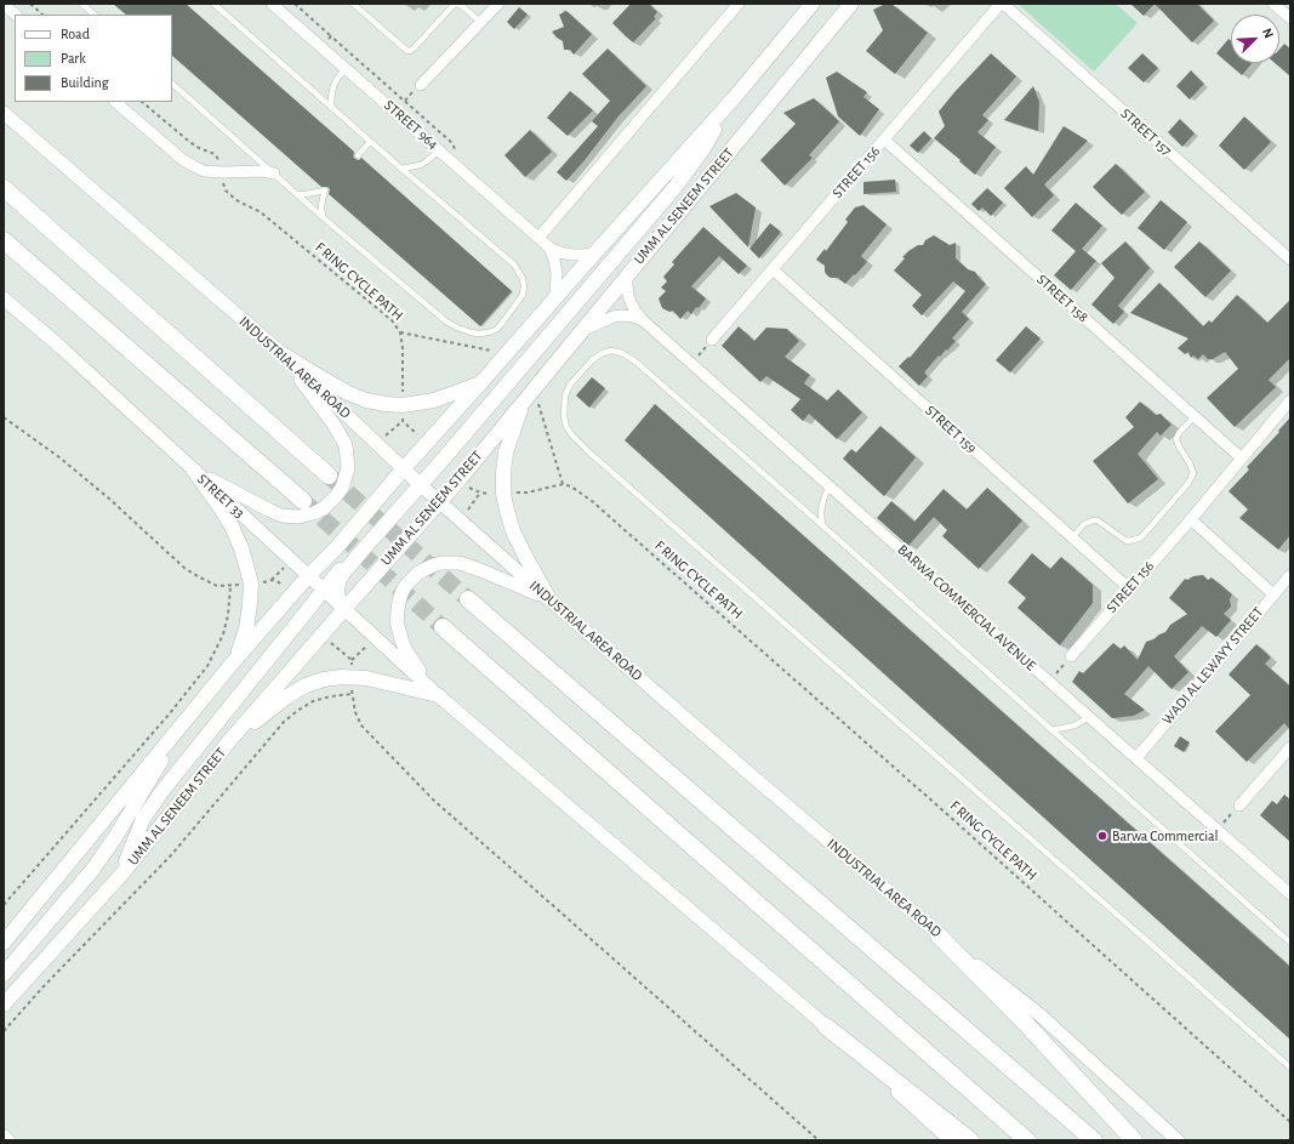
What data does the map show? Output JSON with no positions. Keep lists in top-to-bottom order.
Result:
{
  "streets": {
    "main road": ["UMM AL SENEEM STREET"],
    "street": [
      "STREET 964",
      "STREET 157",
      "STREET 156",
      "STREET 158",
      "INDUSTRIAL AREA ROAD",
      "STREET 159",
      "STREET 33",
      "BARWA COMMERCIAL AVENUE",
      "WADI AL LEWAYY STREET"
    ],
    "path": ["F RING CYCLE PATH"]
  },
  "crossings": [
    ["STREET 157", "STREET 156"],
    ["STREET 156", "STREET 158"],
    ["STREET 156", "STREET 159"],
    ["UMM AL SENEEM STREET", "INDUSTRIAL AREA ROAD"],
    ["UMM AL SENEEM STREET", "STREET 33"],
    ["UMM AL SENEEM STREET", "BARWA COMMERCIAL AVENUE"],
    ["BARWA COMMERCIAL AVENUE", "WADI AL LEWAYY STREET"]
  ],
  "places": ["Barwa Commercial"],
  "legend": ["Road", "Park", "Building"],
  "north": "top right"
}
